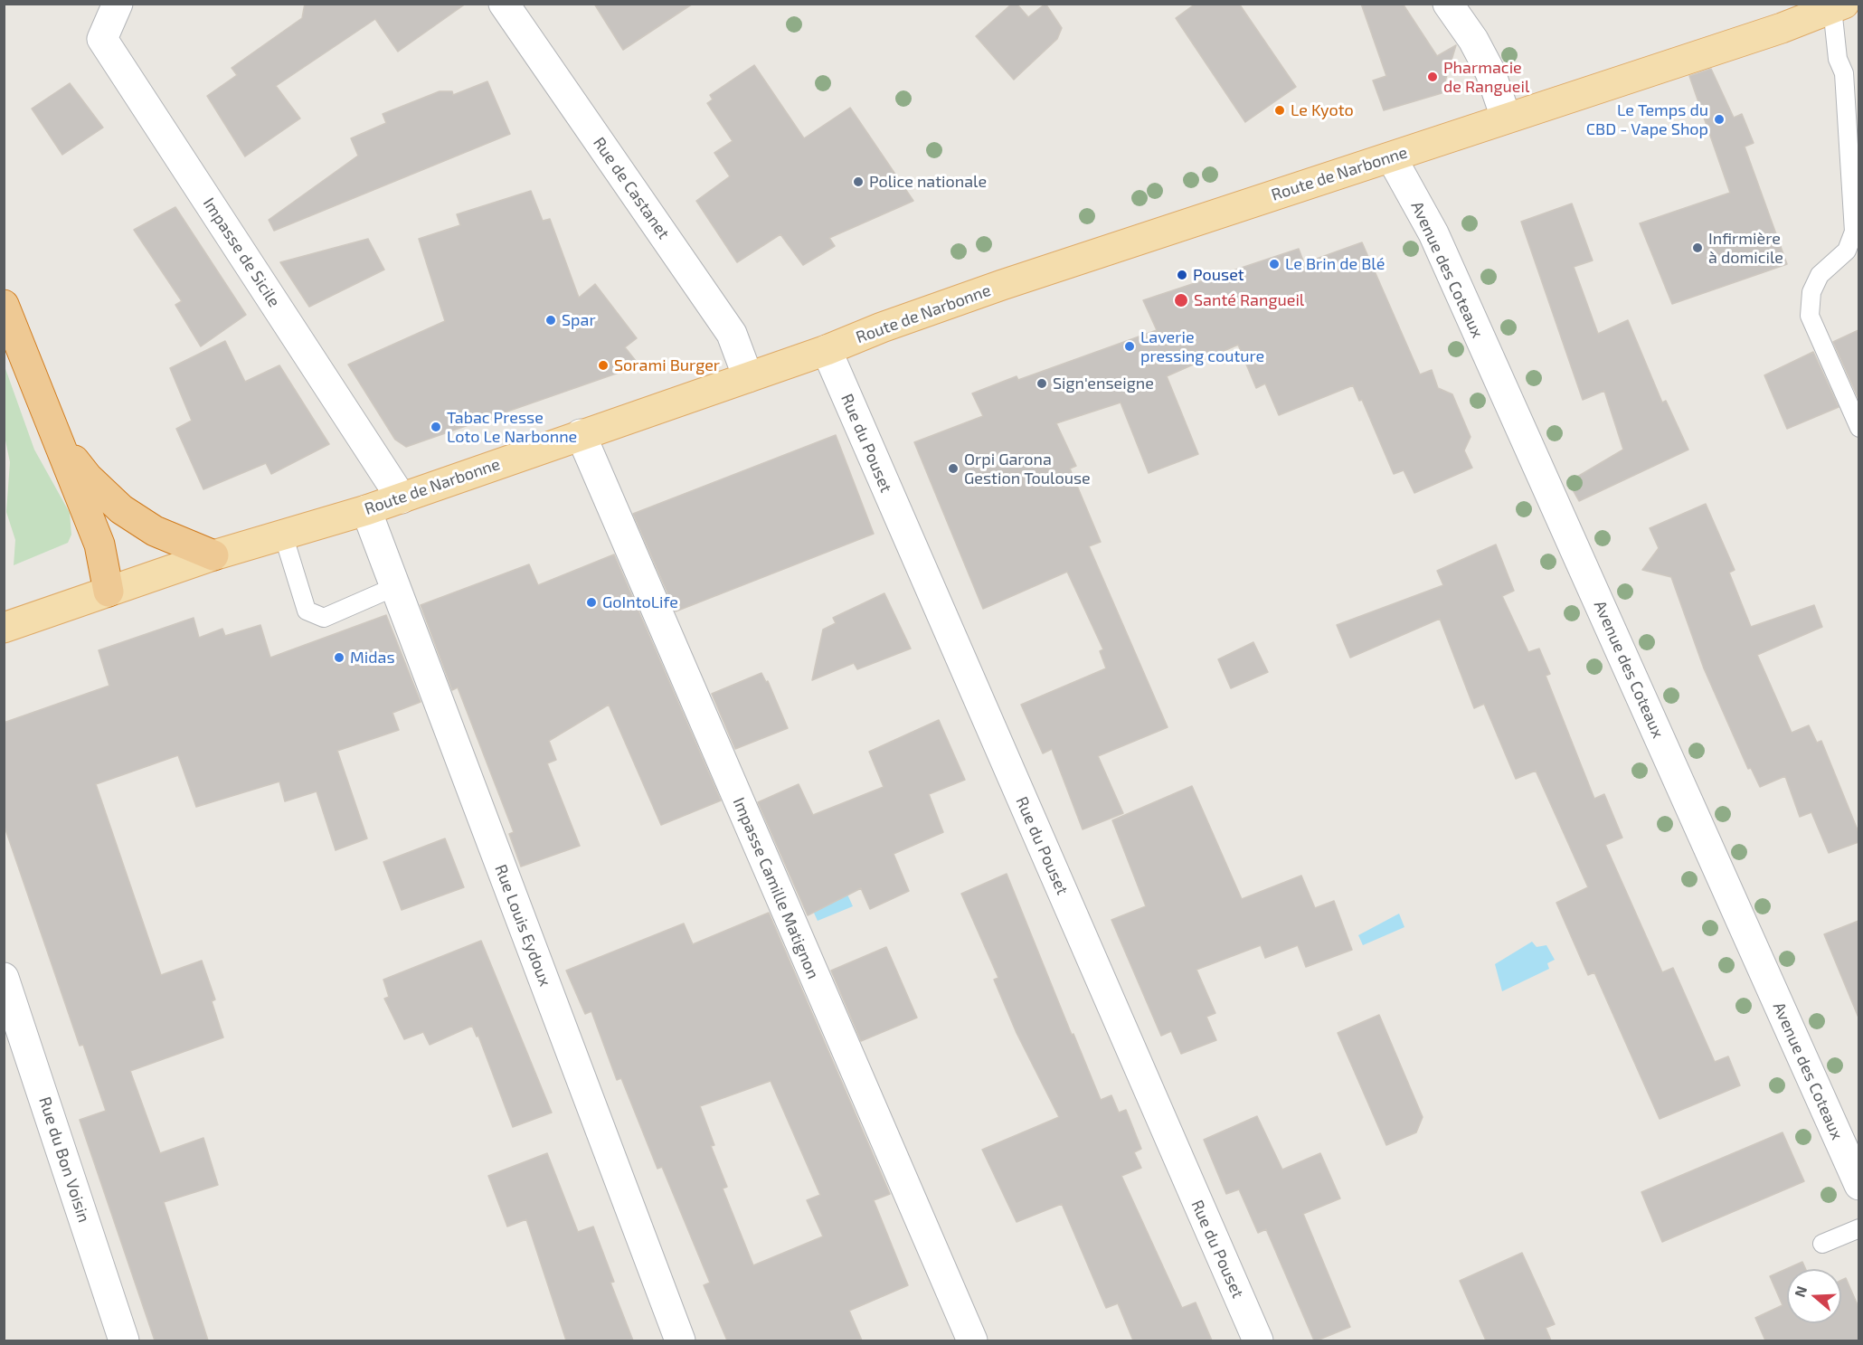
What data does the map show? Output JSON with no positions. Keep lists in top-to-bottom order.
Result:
{
  "streets": {
    "main road": ["Route de Narbonne"],
    "street": [
      "Rue de Castanet",
      "Impasse de Sicile",
      "Avenue des Coteaux",
      "Rue du Pouset",
      "Impasse Camille Matignon",
      "Rue Louis Eydoux",
      "Rue du Bon Voisin"
    ]
  },
  "crossings": [
    ["Route de Narbonne", "Rue de Castanet"],
    ["Route de Narbonne", "Impasse de Sicile"],
    ["Route de Narbonne", "Avenue des Coteaux"],
    ["Route de Narbonne", "Rue du Pouset"],
    ["Route de Narbonne", "Impasse Camille Matignon"],
    ["Route de Narbonne", "Rue Louis Eydoux"]
  ],
  "places": [
    "Pharmacie de Rangueil",
    "Le Kyoto",
    "Le Temps du CBD - Vape Shop",
    "Police nationale",
    "Infirmière à domicile",
    "Le Brin de Blé",
    "Pouset",
    "Santé Rangueil",
    "Spar",
    "Laverie pressing couture",
    "Sorami Burger",
    "Sign'enseigne",
    "Tabac Presse Loto Le Narbonne",
    "Orpi Garona Gestion Toulouse",
    "GoIntoLife",
    "Midas"
  ],
  "north": "left"
}
